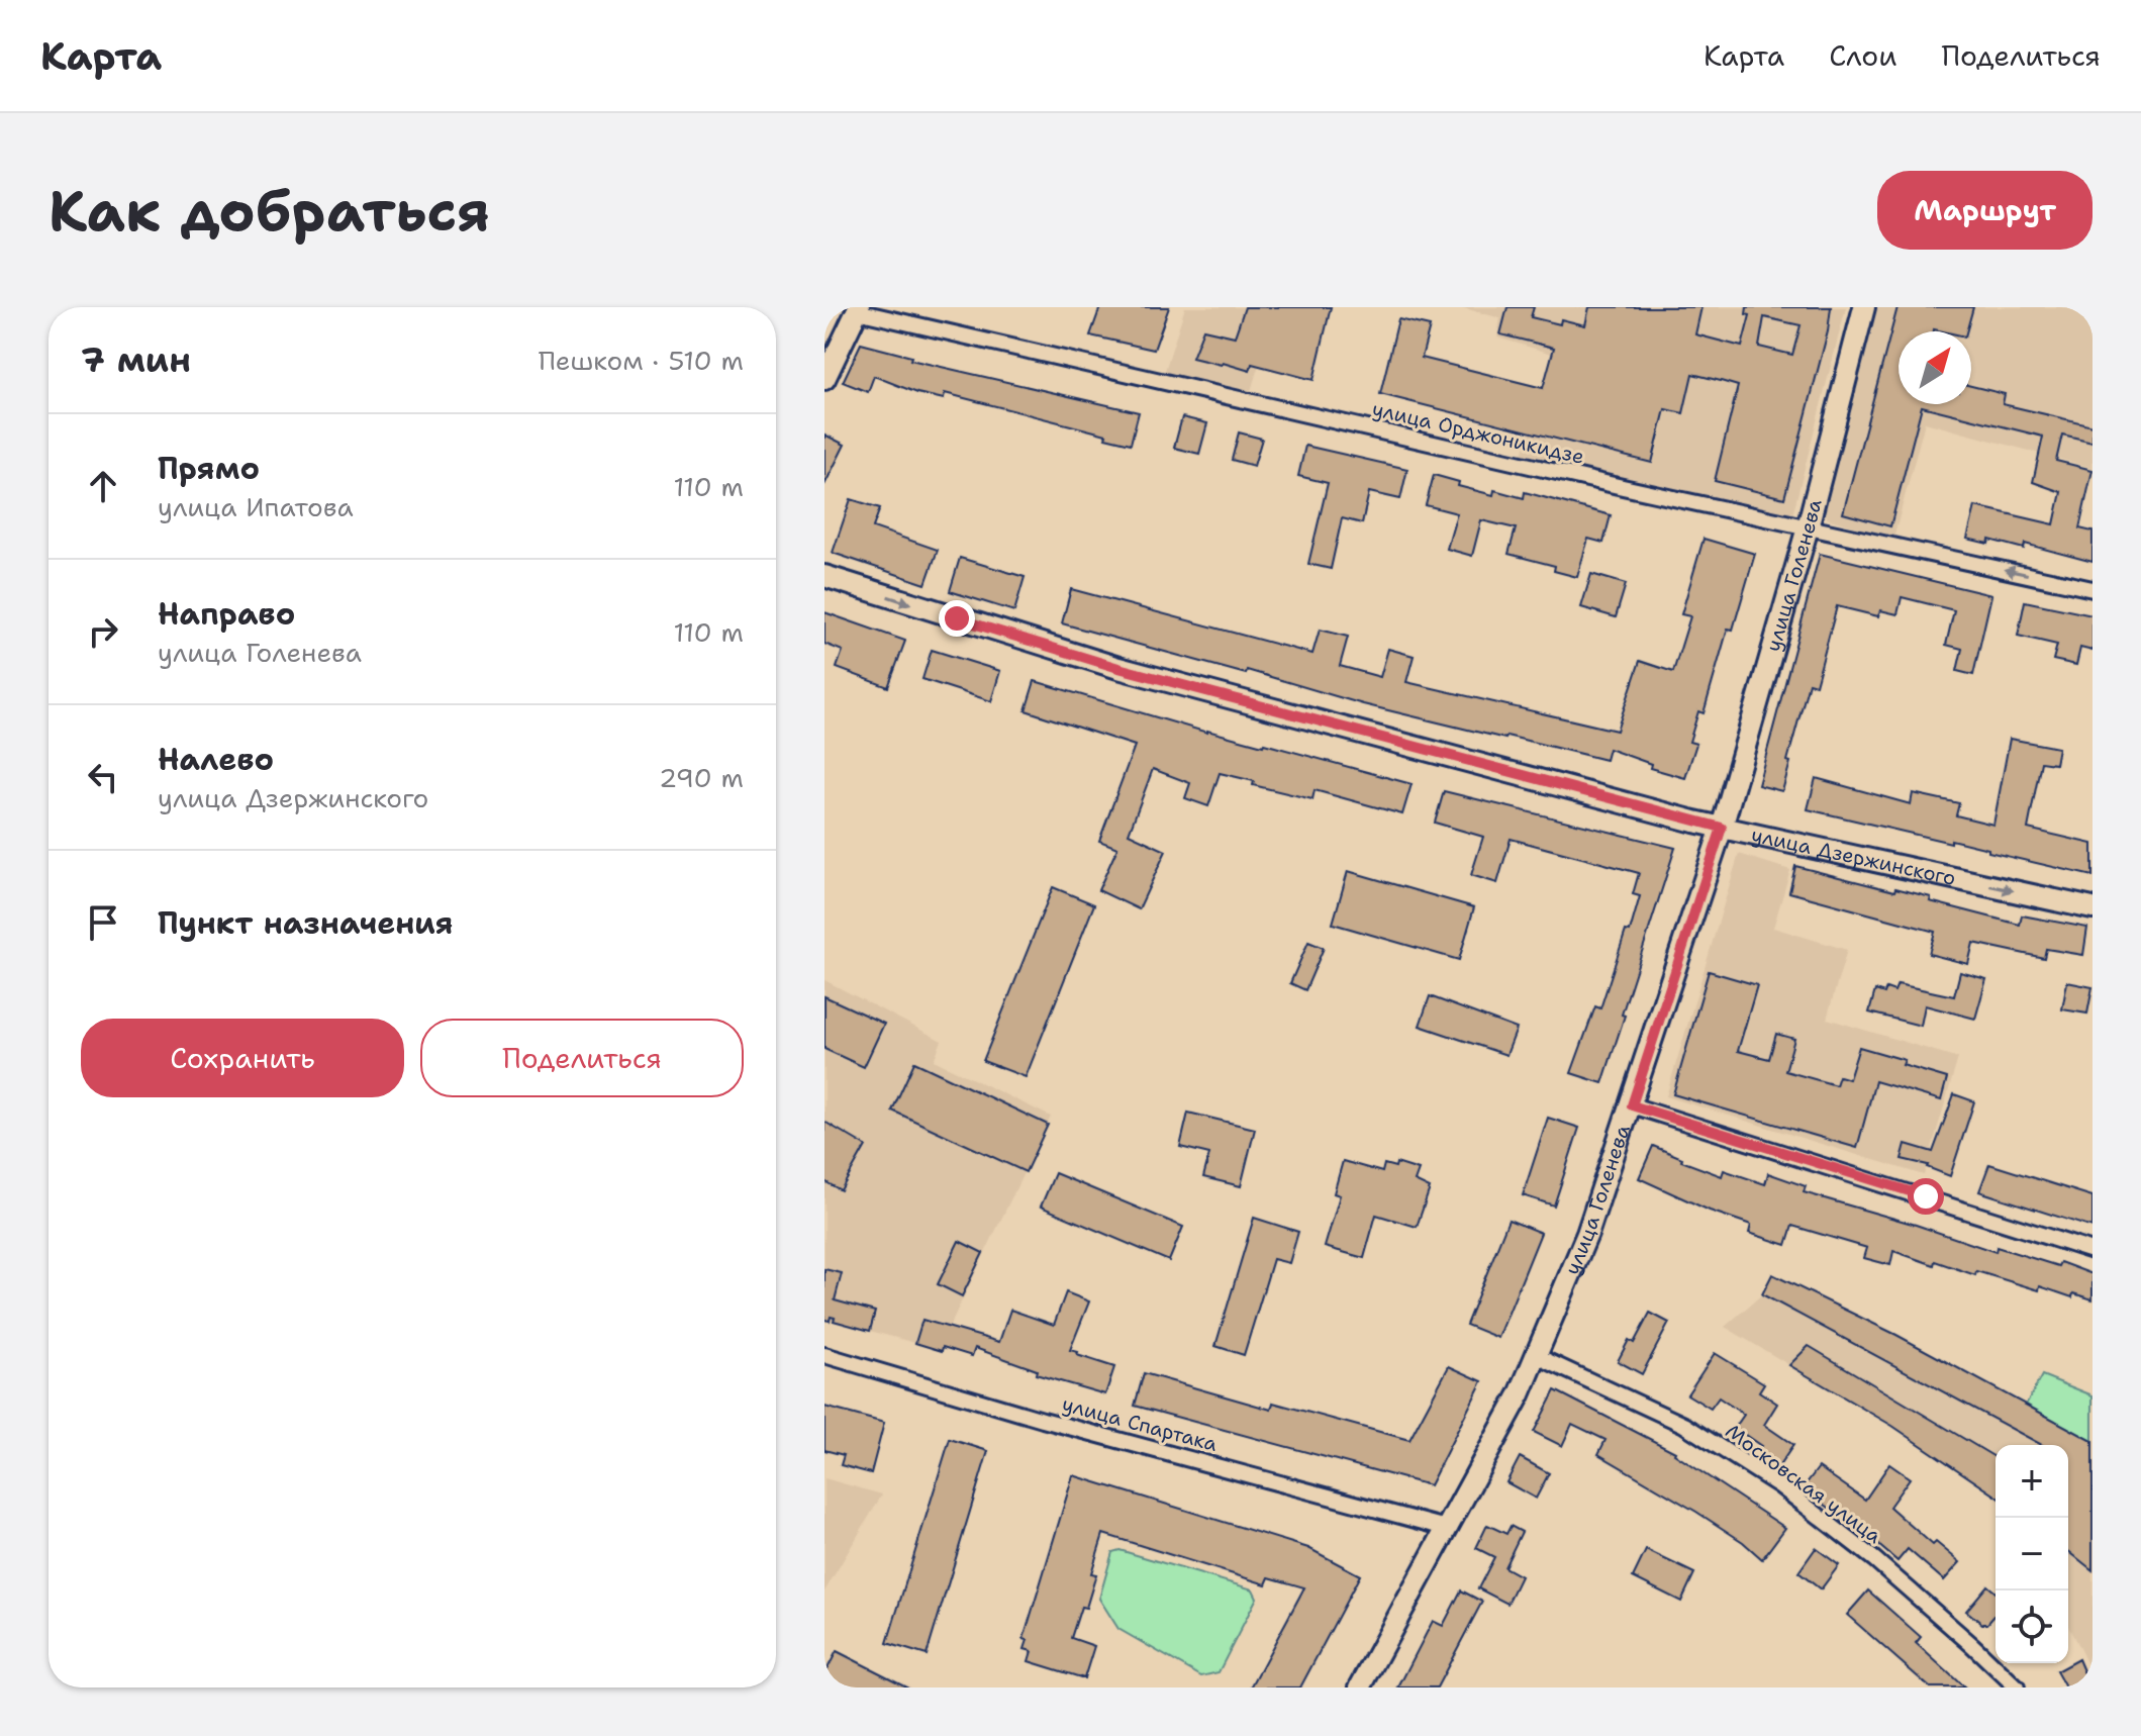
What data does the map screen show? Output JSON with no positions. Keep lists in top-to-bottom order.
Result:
{
  "streets": {
    "main road": ["улица Голенева", "улица Дзержинского"],
    "street": ["улица Орджоникидзе", "улица Спартака", "Московская улица"]
  },
  "crossings": [
    ["улица Орджоникидзе", "улица Голенева"],
    ["улица Голенева", "улица Дзержинского"],
    ["улица Голенева", "улица Спартака"],
    ["улица Голенева", "Московская улица"]
  ],
  "one_way": ["улица Дзержинского"],
  "north": "top right",
  "page": {
    "header": "Карта",
    "nav": ["Карта", "Слои", "Поделиться"],
    "buttons": [
      "Маршрут",
      ["Сохранить", "Поделиться"]
    ],
    "title": "Как добраться",
    "heading": ["7 мин", "Пешком · 510 m"],
    "list": [
      ["Прямо", "улица Ипатова", "110 m"],
      ["Направо", "улица Голенева", "110 m"],
      ["Налево", "улица Дзержинского", "290 m"],
      "Пункт назначения"
    ],
    "map_buttons": ["+", "−"]
  }
}
